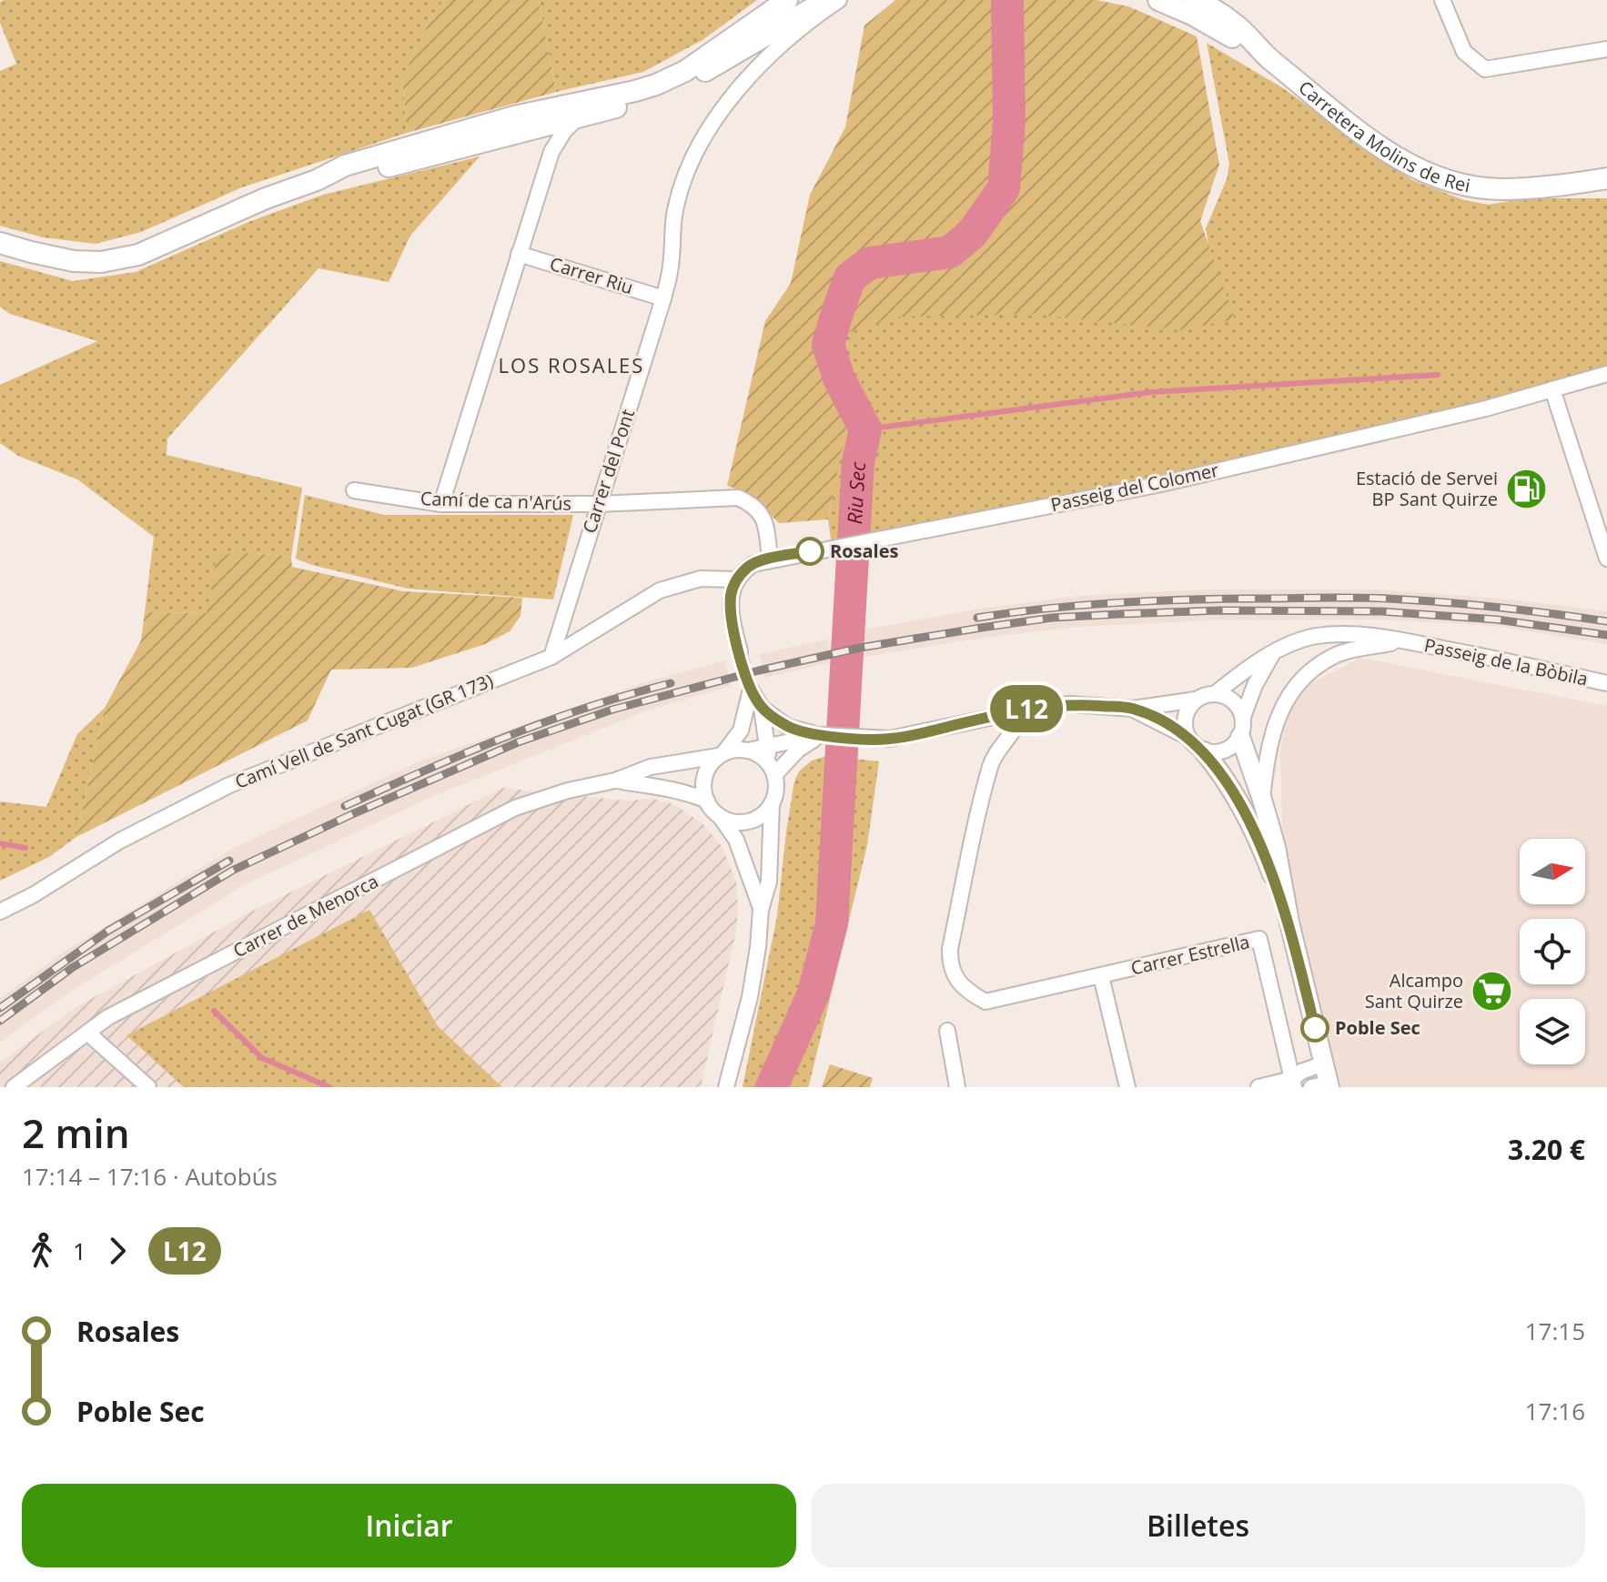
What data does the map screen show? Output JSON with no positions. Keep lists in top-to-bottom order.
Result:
{
  "streets": {
    "main road": ["Carretera Molins de Rei"],
    "street": [
      "Carrer Riu",
      "Carrer del Pont",
      "Passeig del Colomer",
      "Camí de ca n'Arús",
      "Passeig de la Bòbila",
      "Camí Vell de Sant Cugat (GR 173)",
      "Carrer de Menorca",
      "Carrer Estrella"
    ]
  },
  "crossings": [
    ["Carrer Riu", "Carrer del Pont"],
    ["Carrer del Pont", "Camí de ca n'Arús"],
    ["Carrer del Pont", "Camí Vell de Sant Cugat (GR 173)"],
    ["Passeig del Colomer", "Camí de ca n'Arús"],
    ["Passeig del Colomer", "Camí Vell de Sant Cugat (GR 173)"]
  ],
  "districts": ["LOS ROSALES"],
  "water": ["Riu Sec"],
  "places": {
    "fuel station": ["Estació de Servei BP Sant Quirze"],
    "other": ["Rosales", "Poble Sec"],
    "supermarket": ["Alcampo Sant Quirze"]
  },
  "lines": ["bus line L12"],
  "north": "right",
  "page": {
    "on_map": "L12",
    "heading": ["2 min", "17:14 – 17:16 · Autobús", "3.20 €"],
    "legs": ["1", "L12"],
    "list": [
      {
        "name": "Rosales",
        "value": "17:15"
      },
      {
        "name": "Poble Sec",
        "value": "17:16"
      }
    ],
    "buttons": ["Iniciar", "Billetes"]
  }
}
